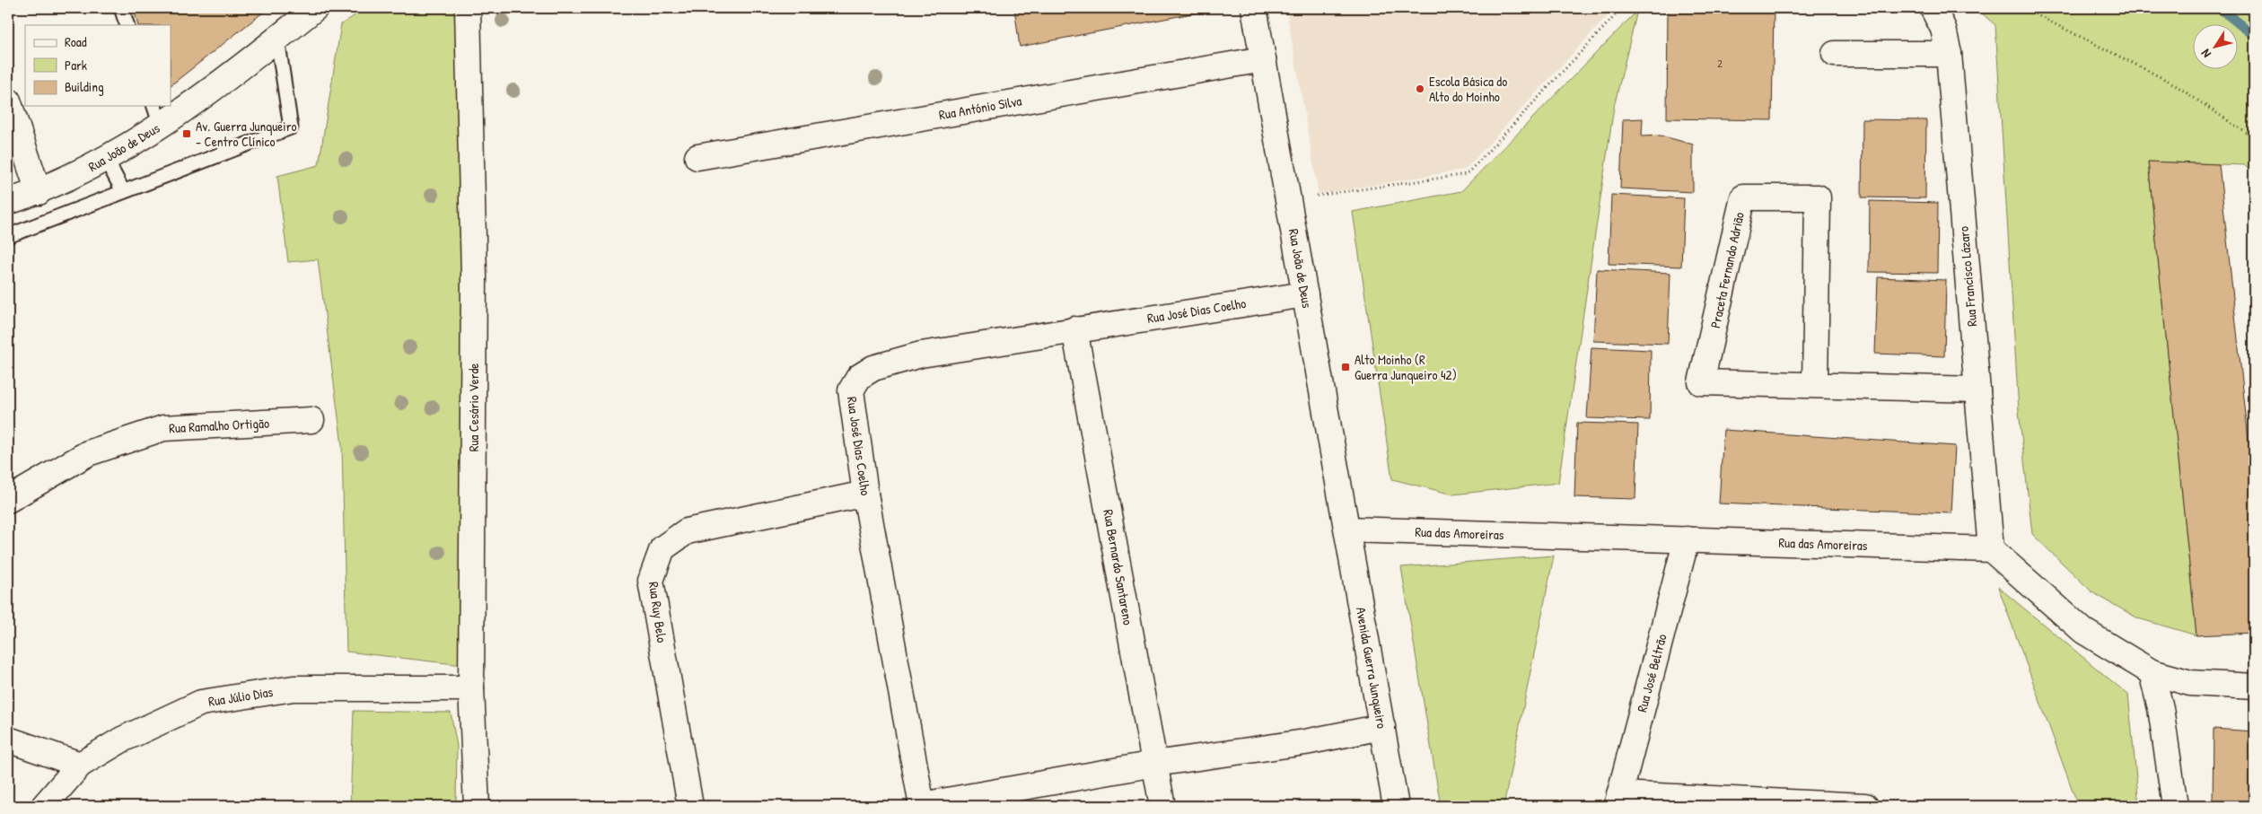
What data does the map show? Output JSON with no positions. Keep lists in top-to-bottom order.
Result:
{
  "streets": {
    "street": [
      "Rua António Silva",
      "Rua João de Deus",
      "Praceta Fernando Adrião",
      "Rua Francisco Lázaro",
      "Rua José Dias Coelho",
      "Rua Cesário Verde",
      "Rua Ramalho Ortigão",
      "Rua das Amoreiras",
      "Rua Bernardo Santareno",
      "Rua Ruy Belo",
      "Avenida Guerra Junqueiro",
      "Rua José Beltrão",
      "Rua Júlio Dias"
    ]
  },
  "crossings": [
    ["Rua António Silva", "Rua João de Deus"],
    ["Rua João de Deus", "Rua José Dias Coelho"],
    ["Rua João de Deus", "Rua das Amoreiras"],
    ["Rua João de Deus", "Avenida Guerra Junqueiro"],
    ["Praceta Fernando Adrião", "Rua Francisco Lázaro"],
    ["Rua Francisco Lázaro", "Rua das Amoreiras"],
    ["Rua José Dias Coelho", "Rua Bernardo Santareno"],
    ["Rua José Dias Coelho", "Rua Ruy Belo"],
    ["Rua Cesário Verde", "Rua Júlio Dias"],
    ["Rua das Amoreiras", "Avenida Guerra Junqueiro"],
    ["Rua das Amoreiras", "Rua José Beltrão"]
  ],
  "places": {
    "other": ["Escola Básica do Alto do Moinho"],
    "transit": ["Av. Guerra Junqueiro - Centro Clínico", "Alto Moinho (R Guerra Junqueiro 42)"]
  },
  "house_numbers": ["2"],
  "legend": ["Road", "Park", "Building"],
  "north": "bottom left"
}
